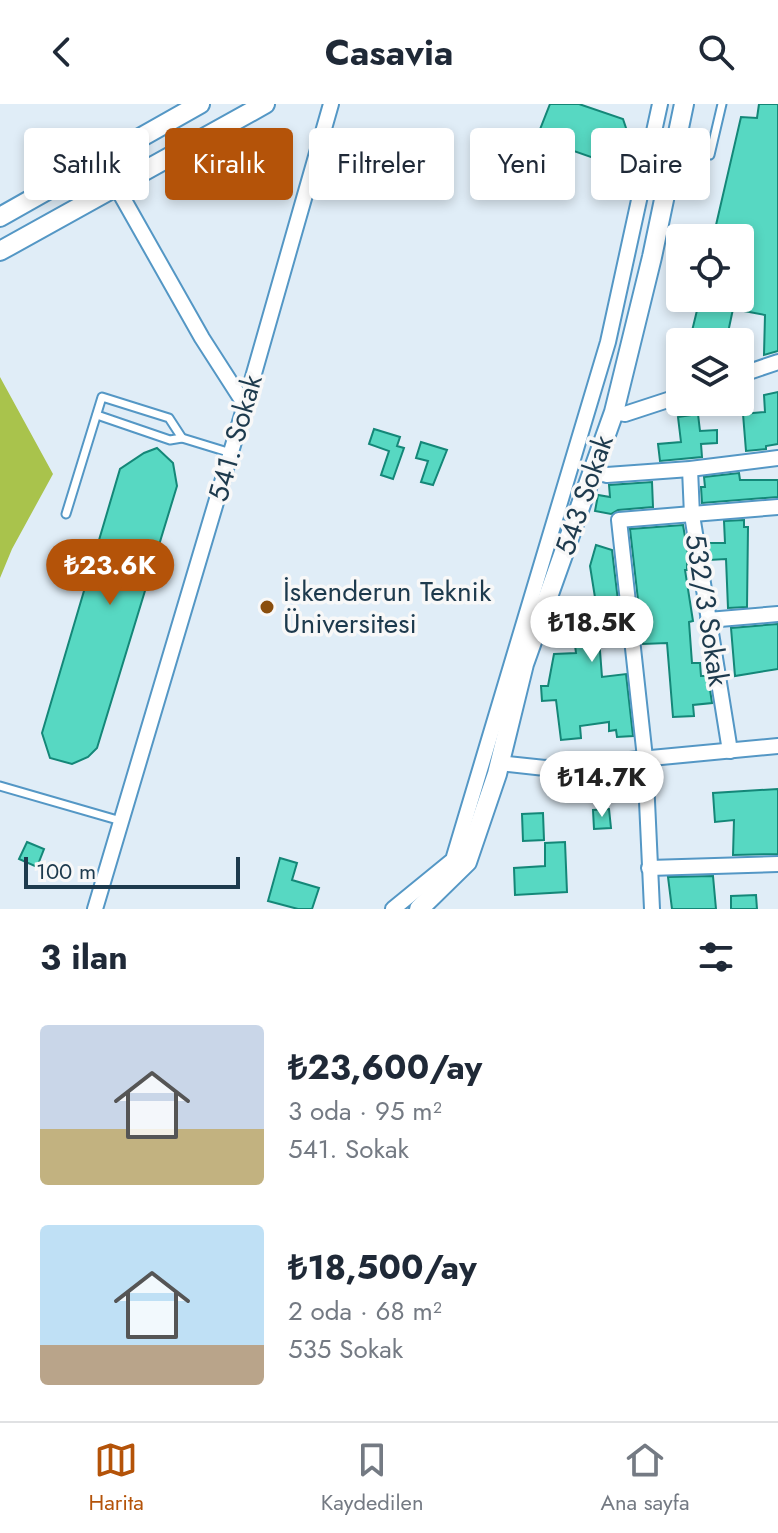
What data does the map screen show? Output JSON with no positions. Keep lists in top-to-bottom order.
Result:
{
  "streets": {
    "street": ["541. Sokak", "543 Sokak", "532/3 Sokak"]
  },
  "places": ["İskenderun Teknik Üniversitesi"],
  "scale_bar": "100 m",
  "page": {
    "header": "Casavia",
    "chip": [
      "Satılık",
      "Kiralık",
      "Filtreler",
      "Yeni",
      "Daire"
    ],
    "price": ["₺23.6K", "₺18.5K", "₺14.7K"],
    "scale": "100 m",
    "heading": "3 ilan",
    "list": [
      {
        "name": "₺23,600/ay",
        "note": "3 oda · 95 m² · 541. Sokak"
      },
      {
        "name": "₺18,500/ay",
        "note": "2 oda · 68 m² · 535 Sokak"
      }
    ],
    "tabs": ["Harita", "Kaydedilen", "Ana sayfa"]
  }
}
